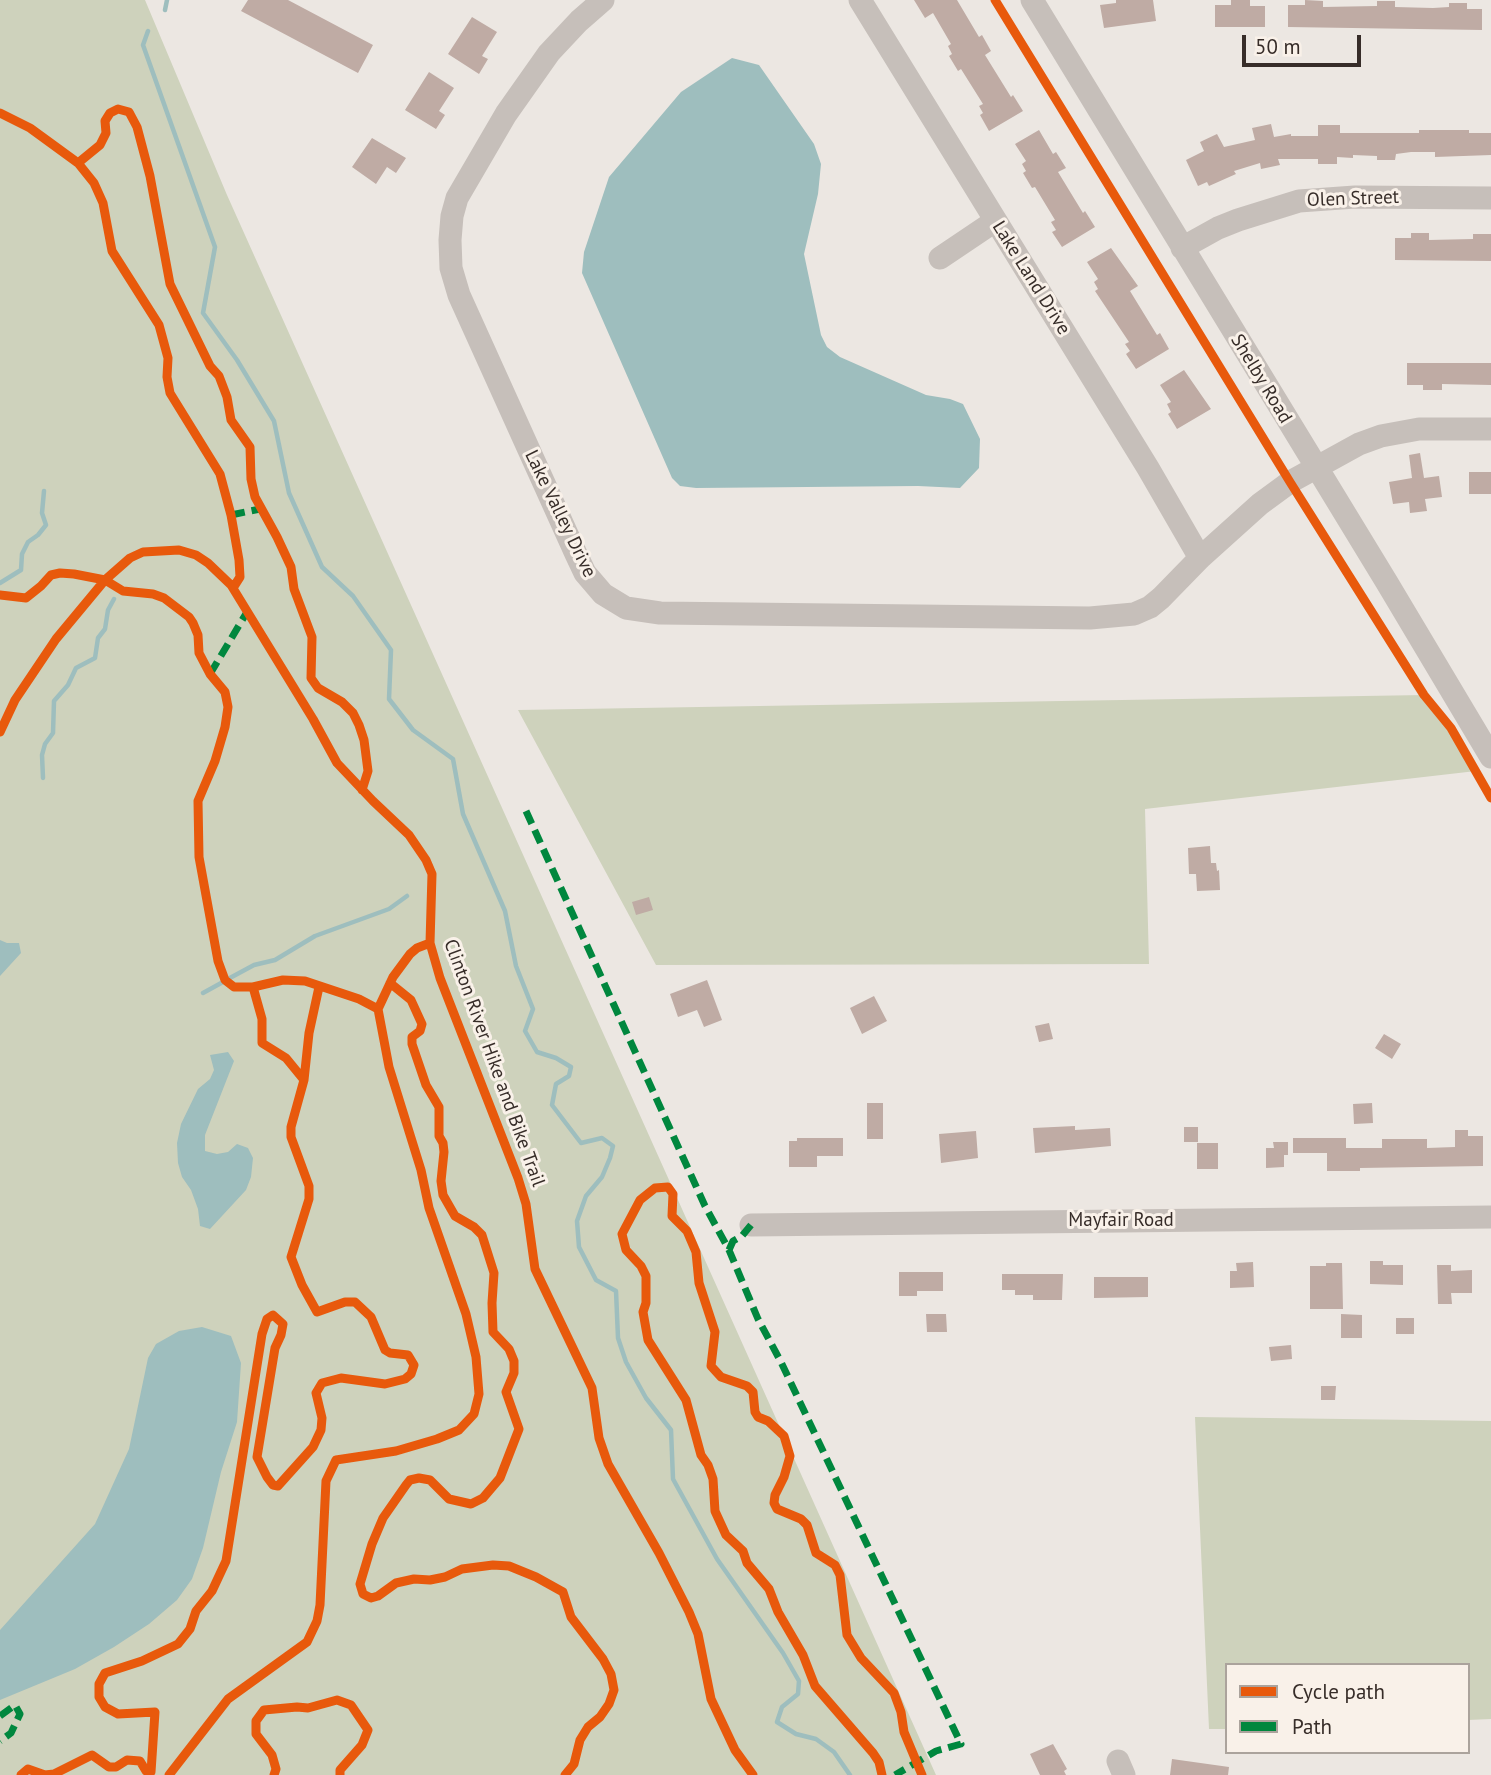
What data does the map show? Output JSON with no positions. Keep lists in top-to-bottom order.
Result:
{
  "streets": {
    "street": [
      "Olen Street",
      "Lake Land Drive",
      "Shelby Road",
      "Lake Valley Drive",
      "Mayfair Road"
    ],
    "cycle path": ["Clinton River Hike and Bike Trail"]
  },
  "crossings": [
    ["Olen Street", "Shelby Road"],
    ["Lake Land Drive", "Lake Valley Drive"],
    ["Shelby Road", "Lake Valley Drive"]
  ],
  "legend": ["Cycle path", "Path"],
  "scale_bar": "50 m"
}
